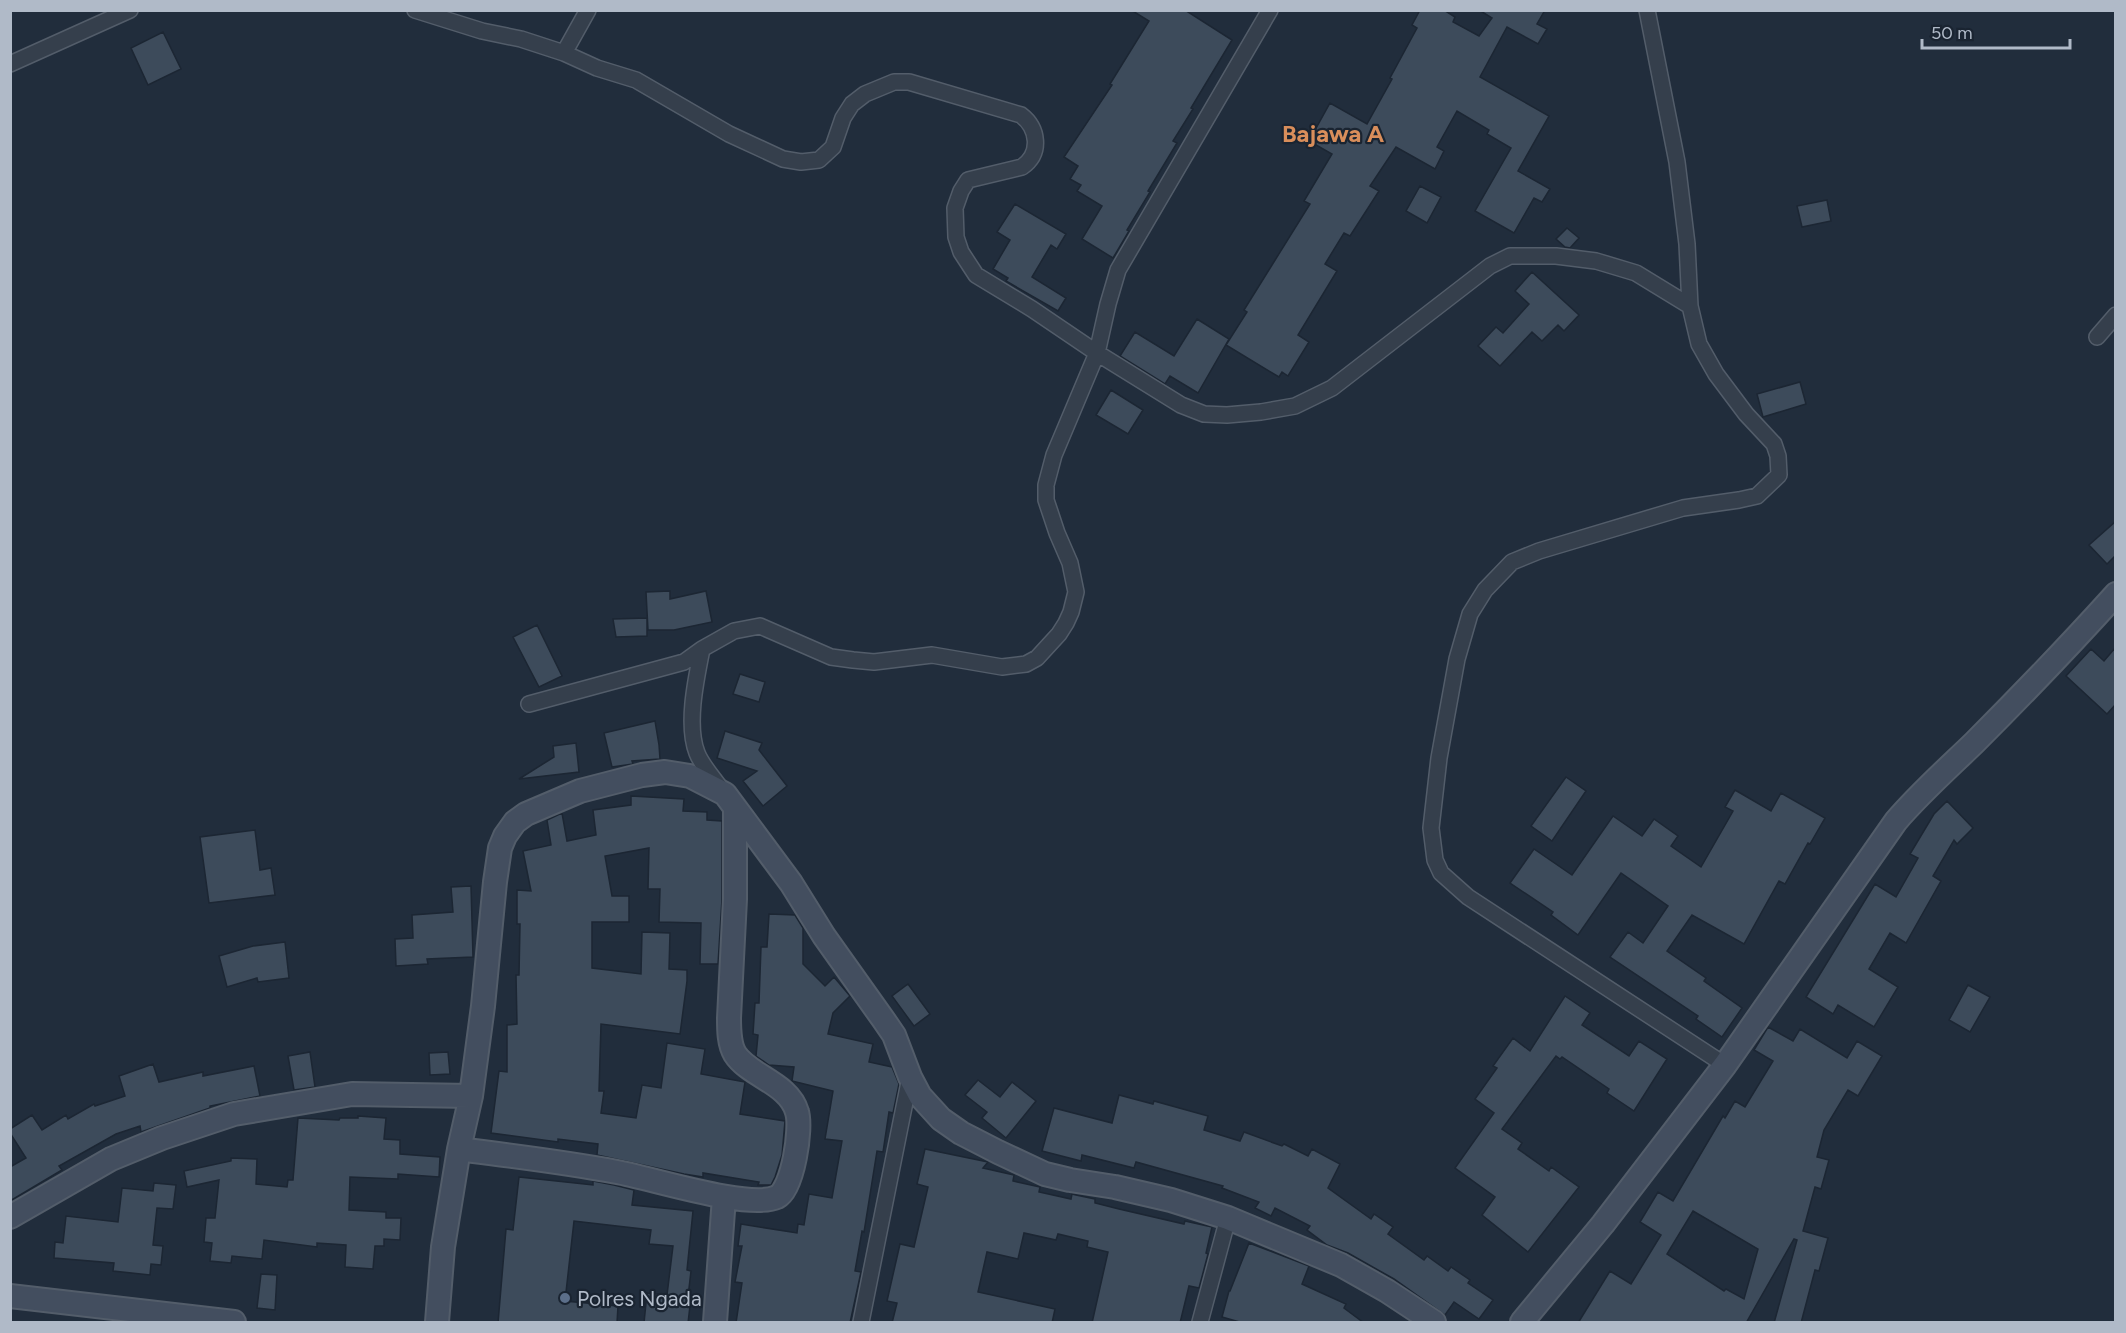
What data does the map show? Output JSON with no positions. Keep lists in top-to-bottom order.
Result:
{
  "districts": ["Bajawa A"],
  "places": ["Polres Ngada"],
  "scale_bar": "50 m"
}
